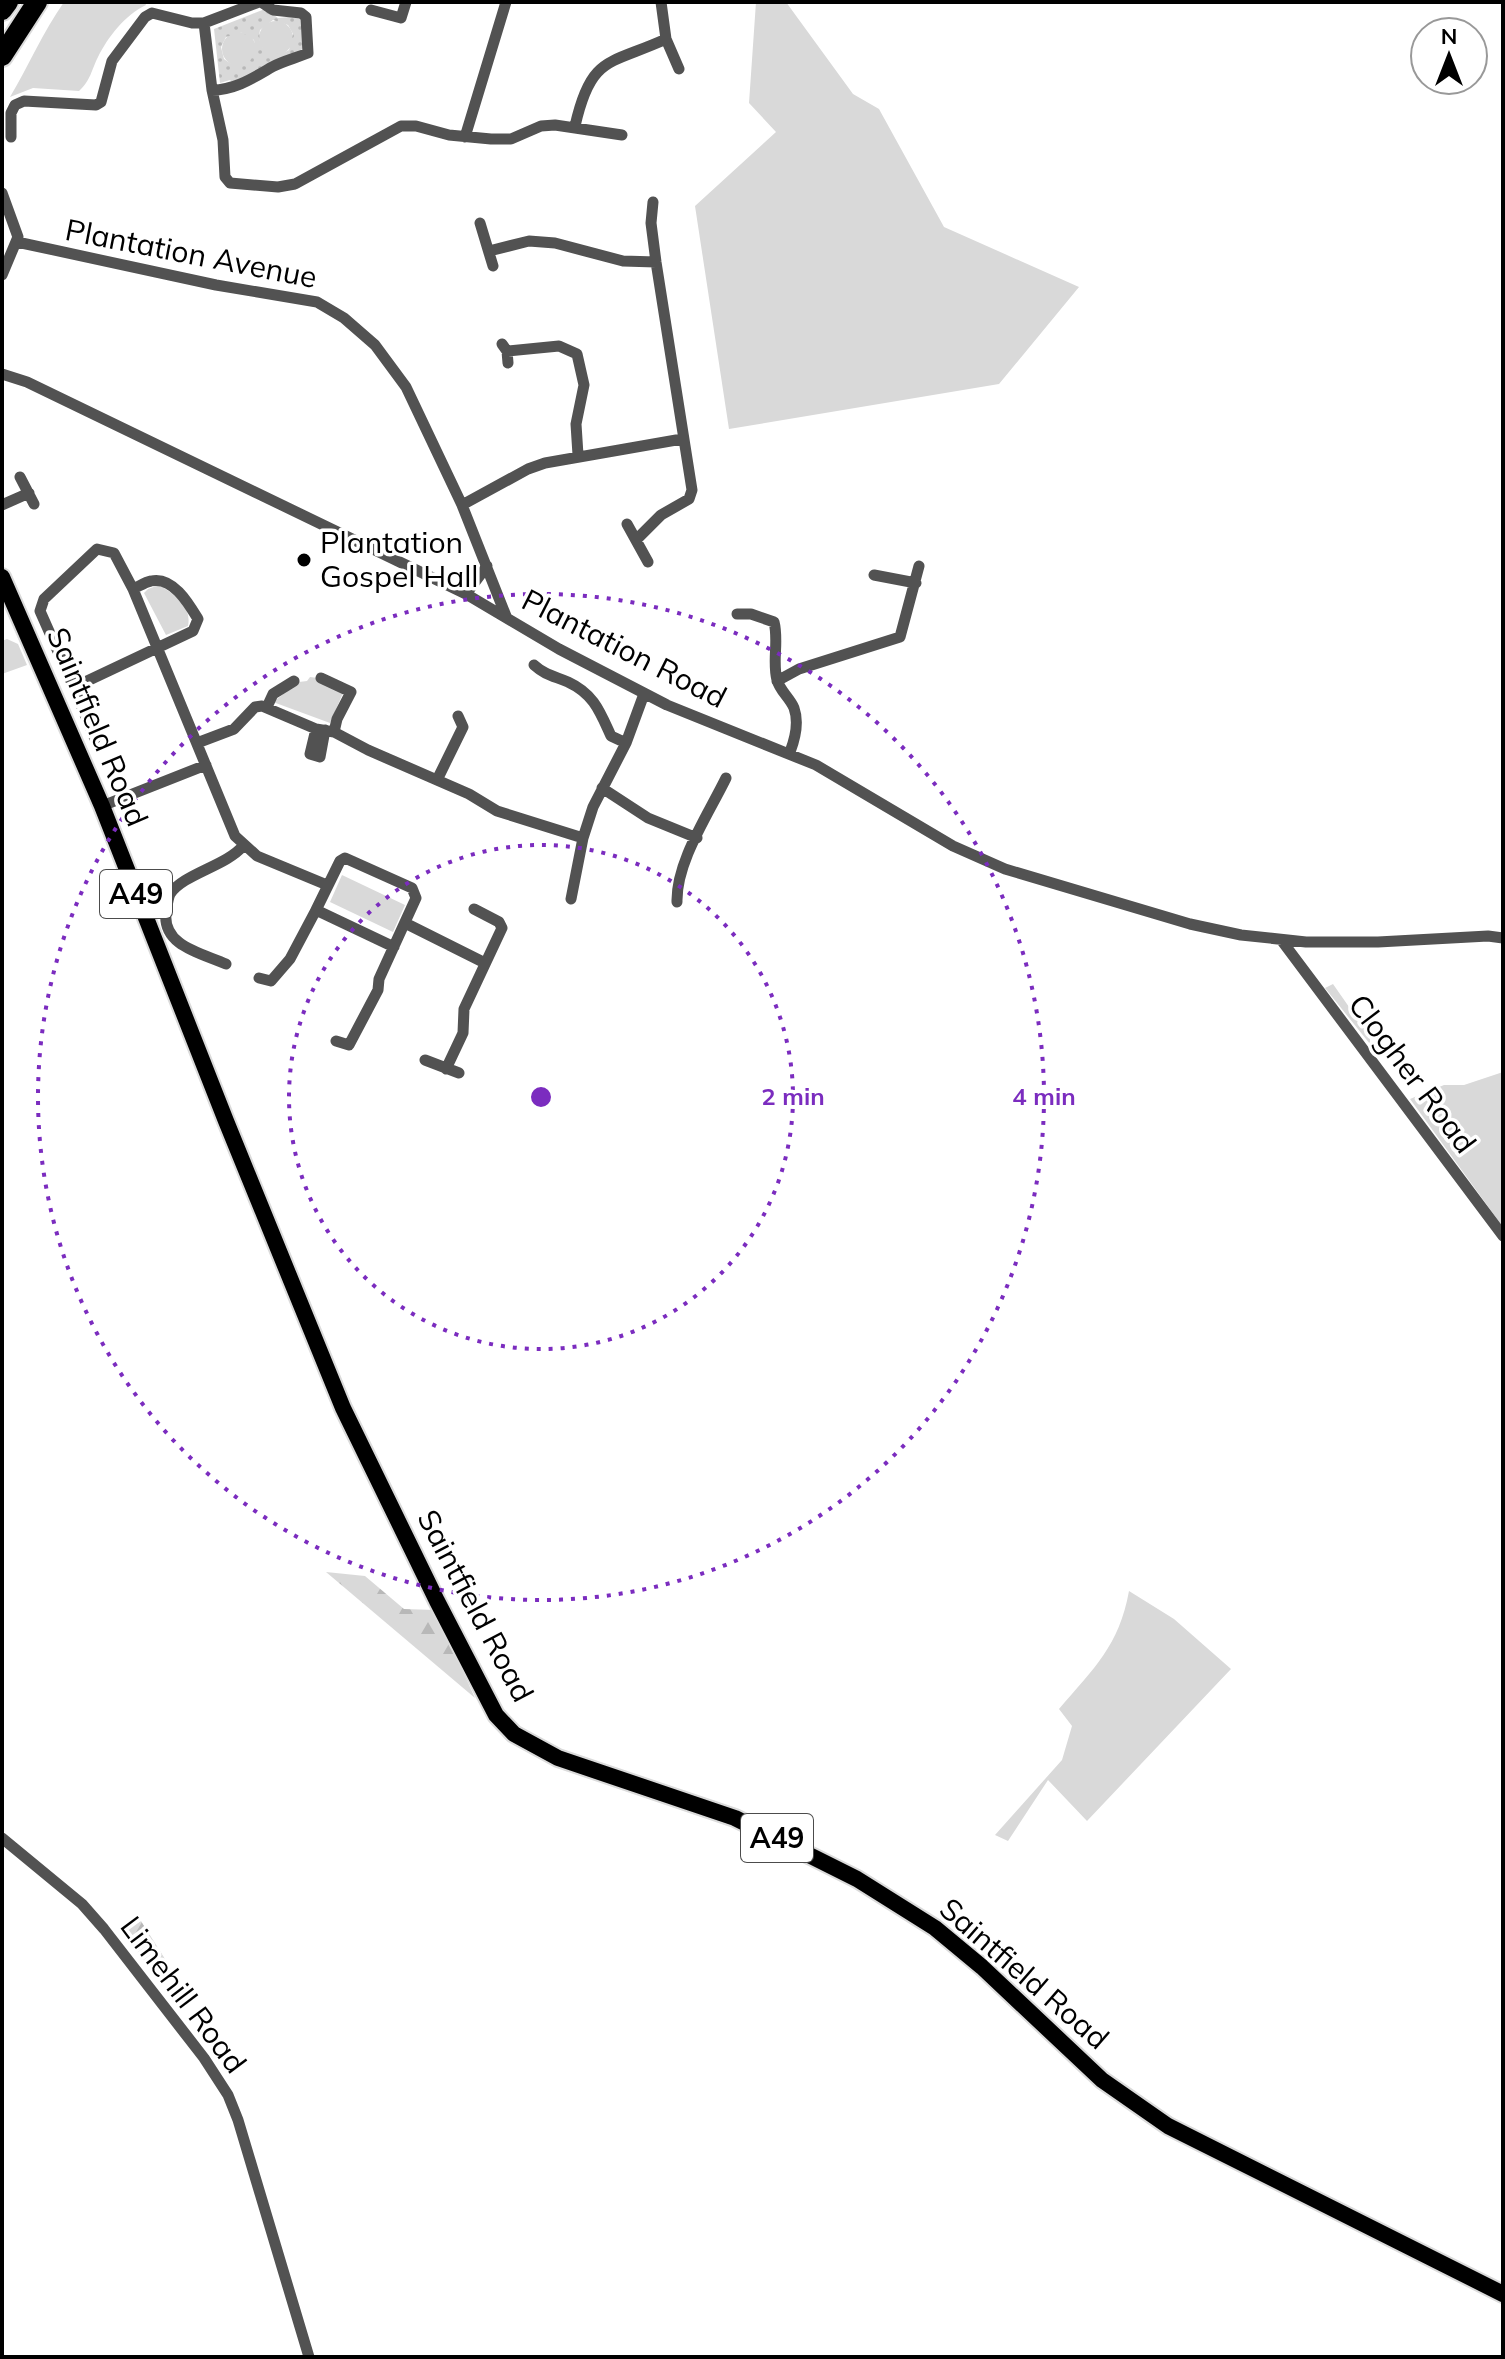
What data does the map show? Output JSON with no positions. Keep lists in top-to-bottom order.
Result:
{
  "streets": {
    "main road": ["Saintfield Road", "A49"],
    "street": [
      "Plantation Avenue",
      "Plantation Road",
      "Clogher Road",
      "Limehill Road"
    ]
  },
  "crossings": [
    ["Plantation Avenue", "Plantation Road"],
    ["Plantation Road", "Clogher Road"]
  ],
  "places": ["Plantation Gospel Hall"],
  "north": "top",
  "rings": ["2 min", "4 min"]
}
